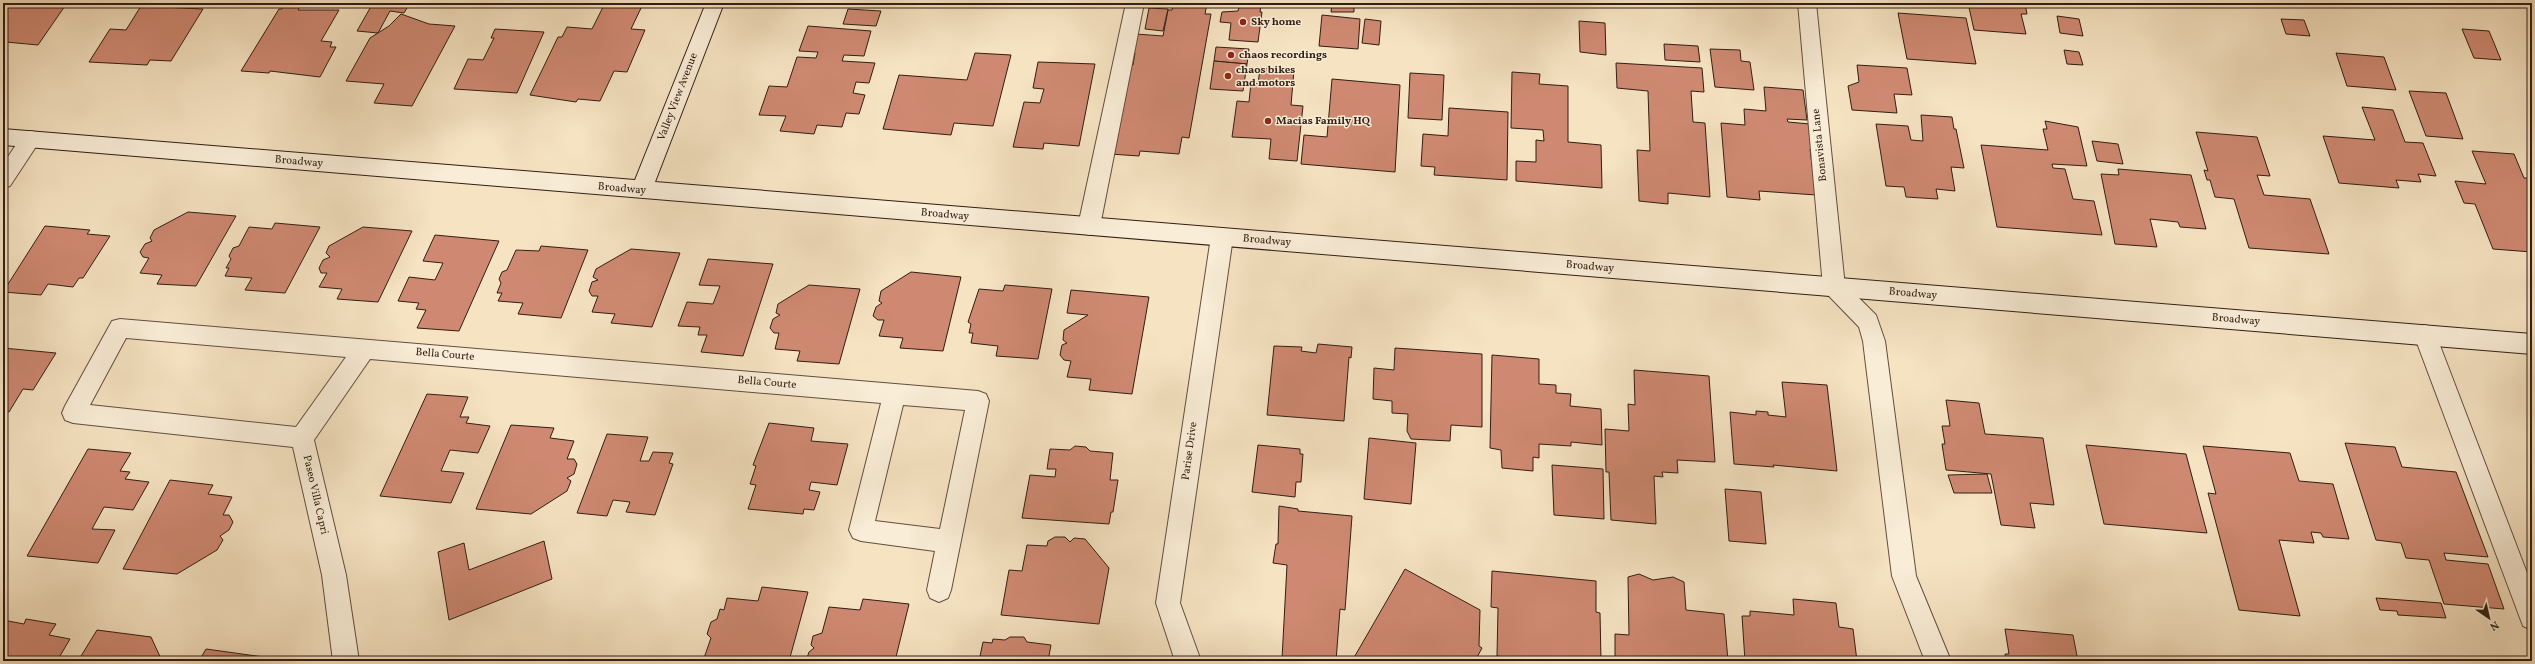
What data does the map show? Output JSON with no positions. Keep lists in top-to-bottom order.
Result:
{
  "streets": {
    "street": [
      "Valley View Avenue",
      "Bonavista Lane",
      "Broadway",
      "Bella Courte",
      "Parise Drive",
      "Paseo Villa Capri"
    ]
  },
  "crossings": [
    ["Valley View Avenue", "Broadway"],
    ["Bonavista Lane", "Broadway"],
    ["Broadway", "Parise Drive"],
    ["Bella Courte", "Paseo Villa Capri"]
  ],
  "places": [
    "Sky home",
    "chaos recordings",
    "chaos bikes and motors",
    "Macias Family HQ"
  ],
  "north": "bottom right"
}
